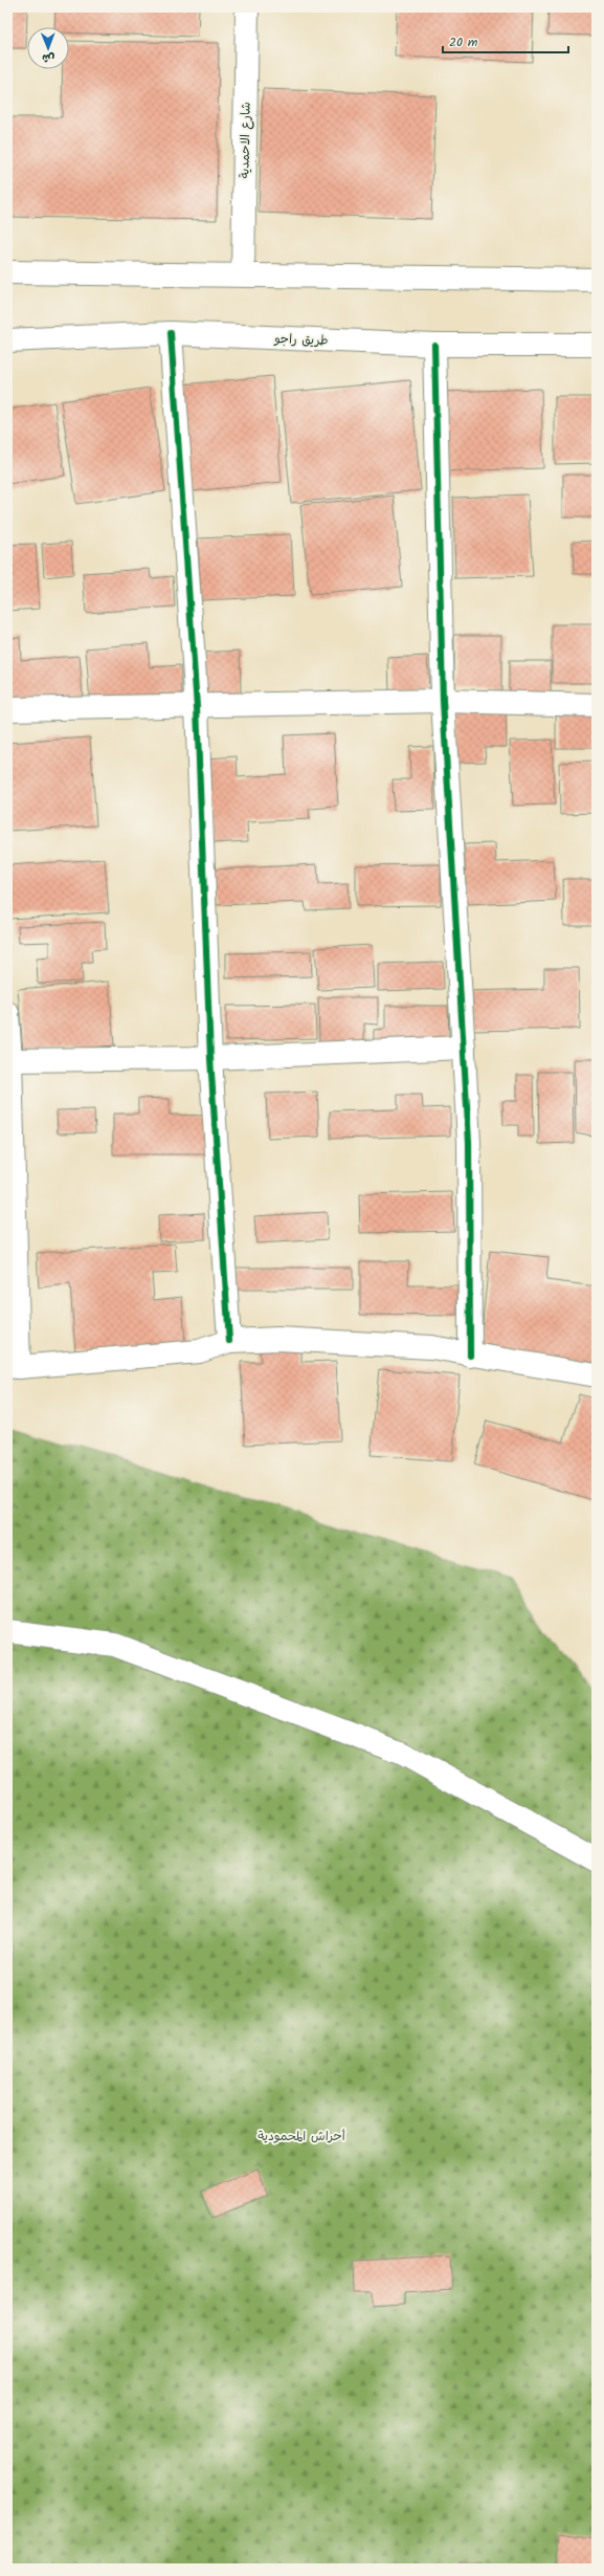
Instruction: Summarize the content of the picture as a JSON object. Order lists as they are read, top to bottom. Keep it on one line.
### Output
{"streets":{"street":["شارع الاحمدية","طريق راجو"]},"parks":["أحراش المحمودية"],"scale_bar":"20 m","north":"bottom"}
